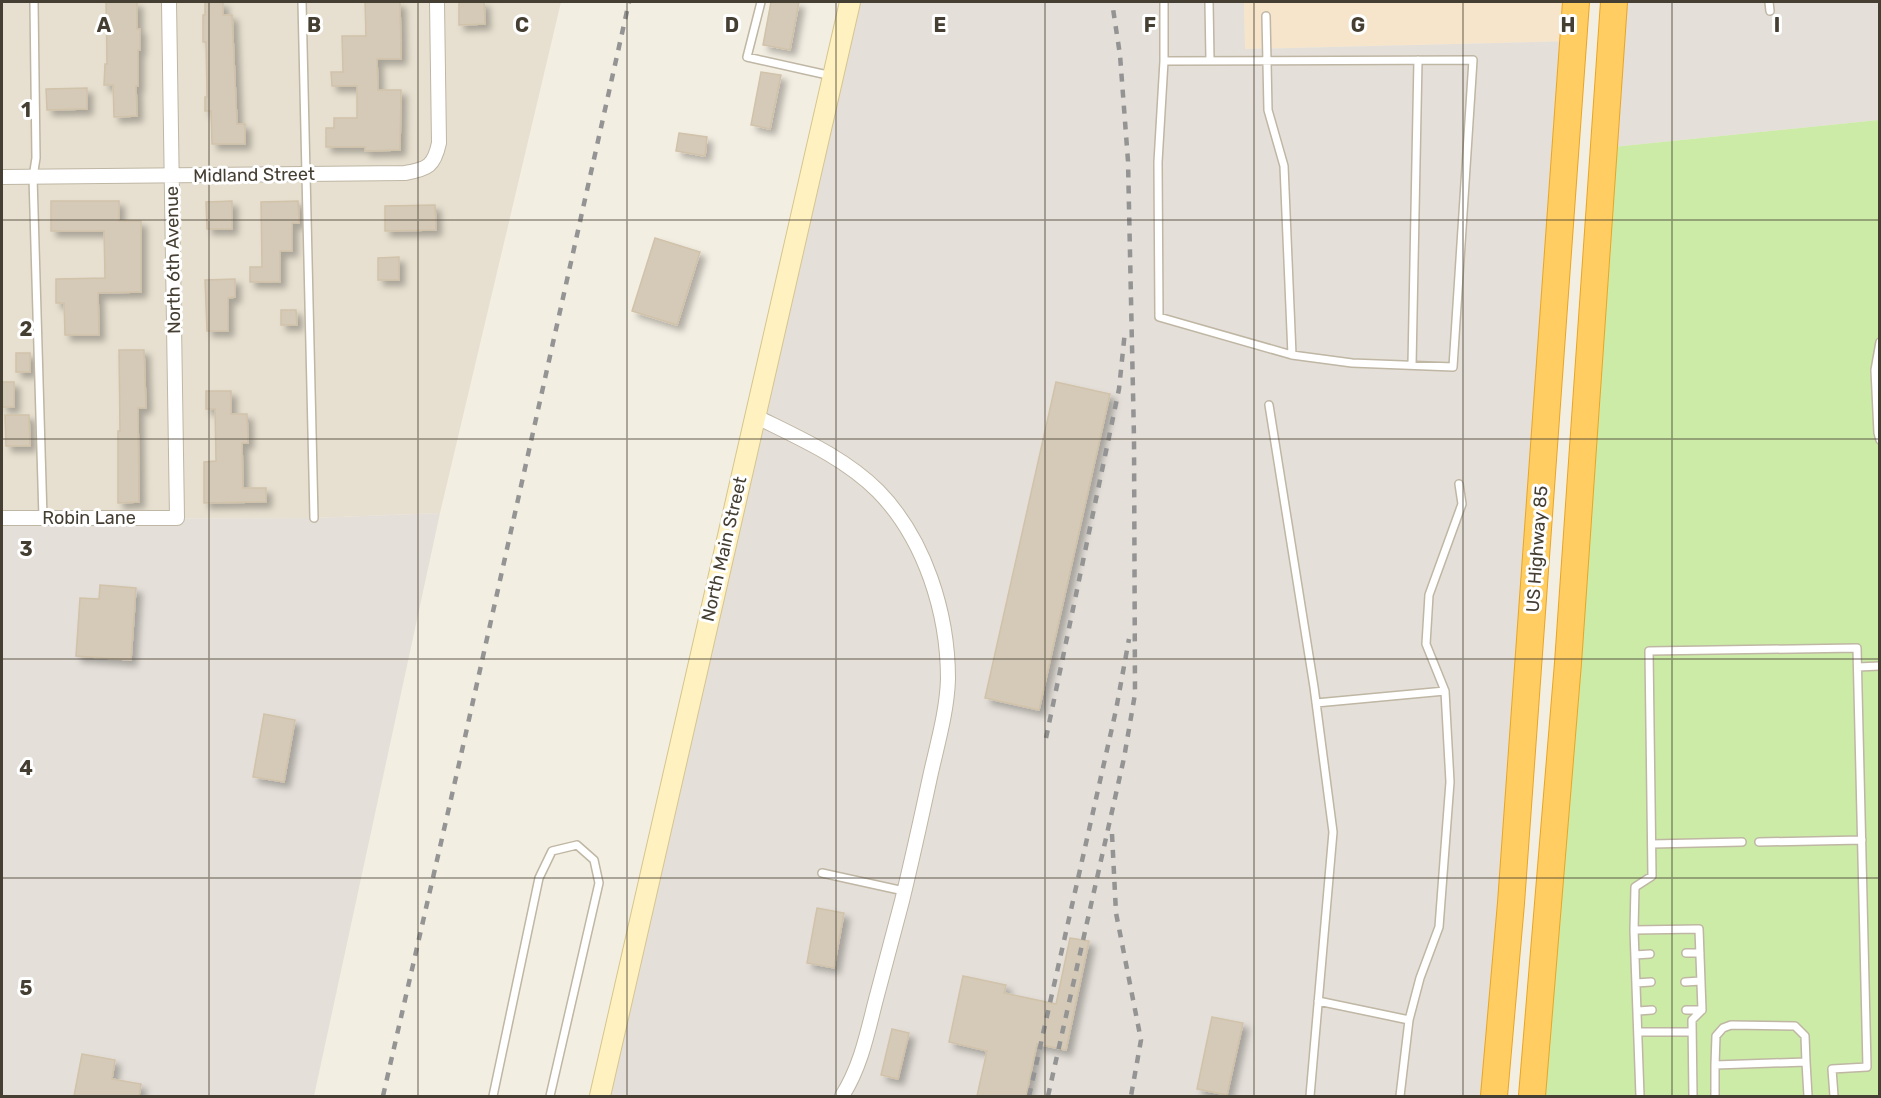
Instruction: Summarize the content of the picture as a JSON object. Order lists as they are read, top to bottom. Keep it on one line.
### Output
{"streets":{"highway":["US Highway 85"],"street":["Midland Street","North 6th Avenue","Robin Lane","North Main Street"]},"crossings":[["Midland Street","North 6th Avenue"],["North 6th Avenue","Robin Lane"]],"grid":{"columns":["A","B","C","D","E","F","G","H","I"],"rows":["1","2","3","4","5"]}}
